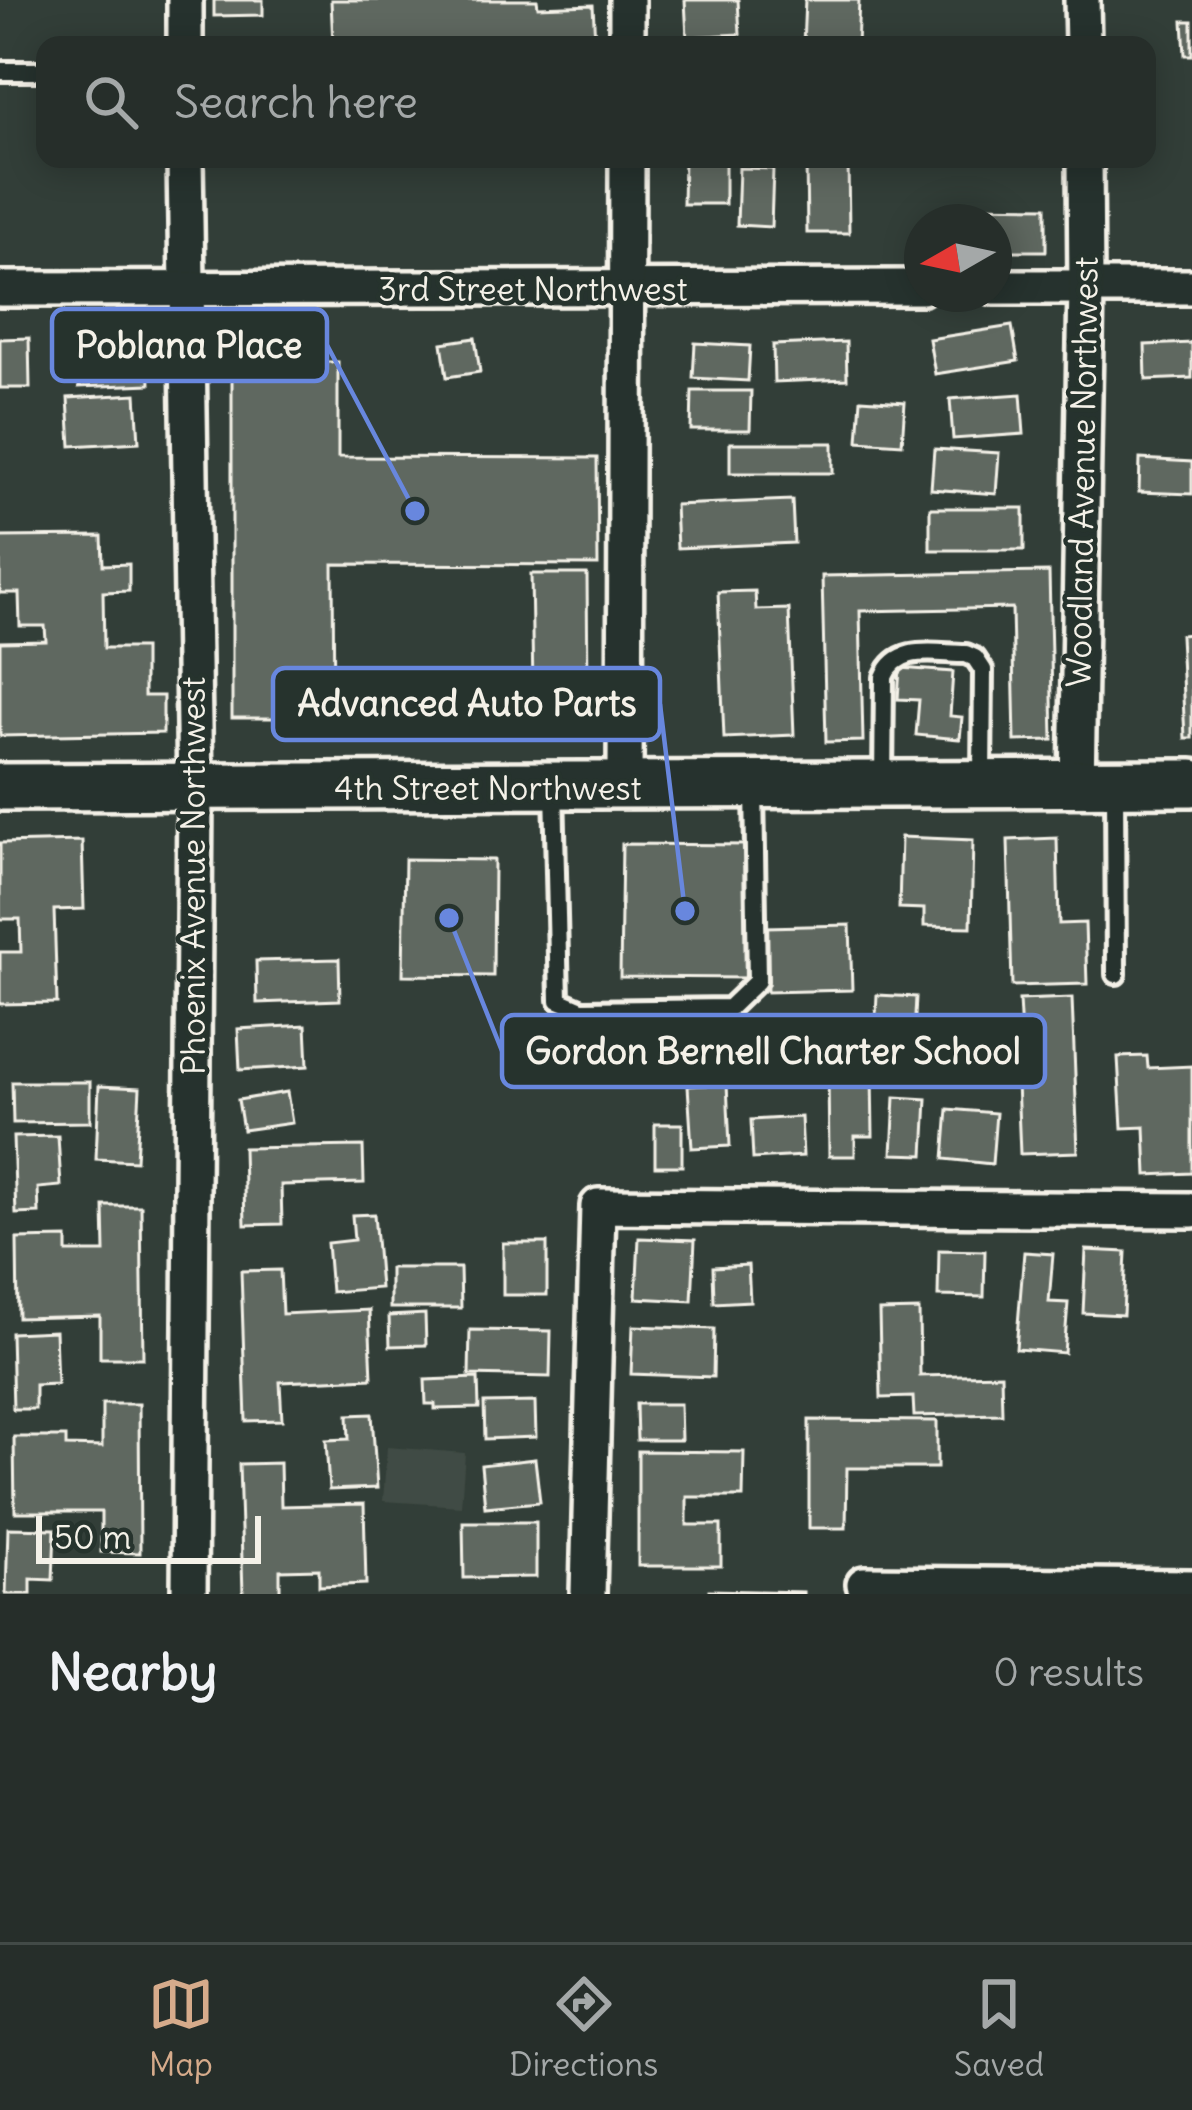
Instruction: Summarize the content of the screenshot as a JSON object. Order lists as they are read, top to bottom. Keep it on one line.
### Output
{"streets":{"main road":["4th Street Northwest"],"street":["3rd Street Northwest","Woodland Avenue Northwest","Phoenix Avenue Northwest"]},"crossings":[["3rd Street Northwest","Phoenix Avenue Northwest"],["Woodland Avenue Northwest","4th Street Northwest"],["4th Street Northwest","Phoenix Avenue Northwest"]],"places":["Poblana Place","Advanced Auto Parts","Gordon Bernell Charter School"],"scale_bar":"50 m","north":"left","page":{"search":"Search here","scale":"50 m","heading":["Nearby","0 results"],"nav":["Map","Directions","Saved"]}}
